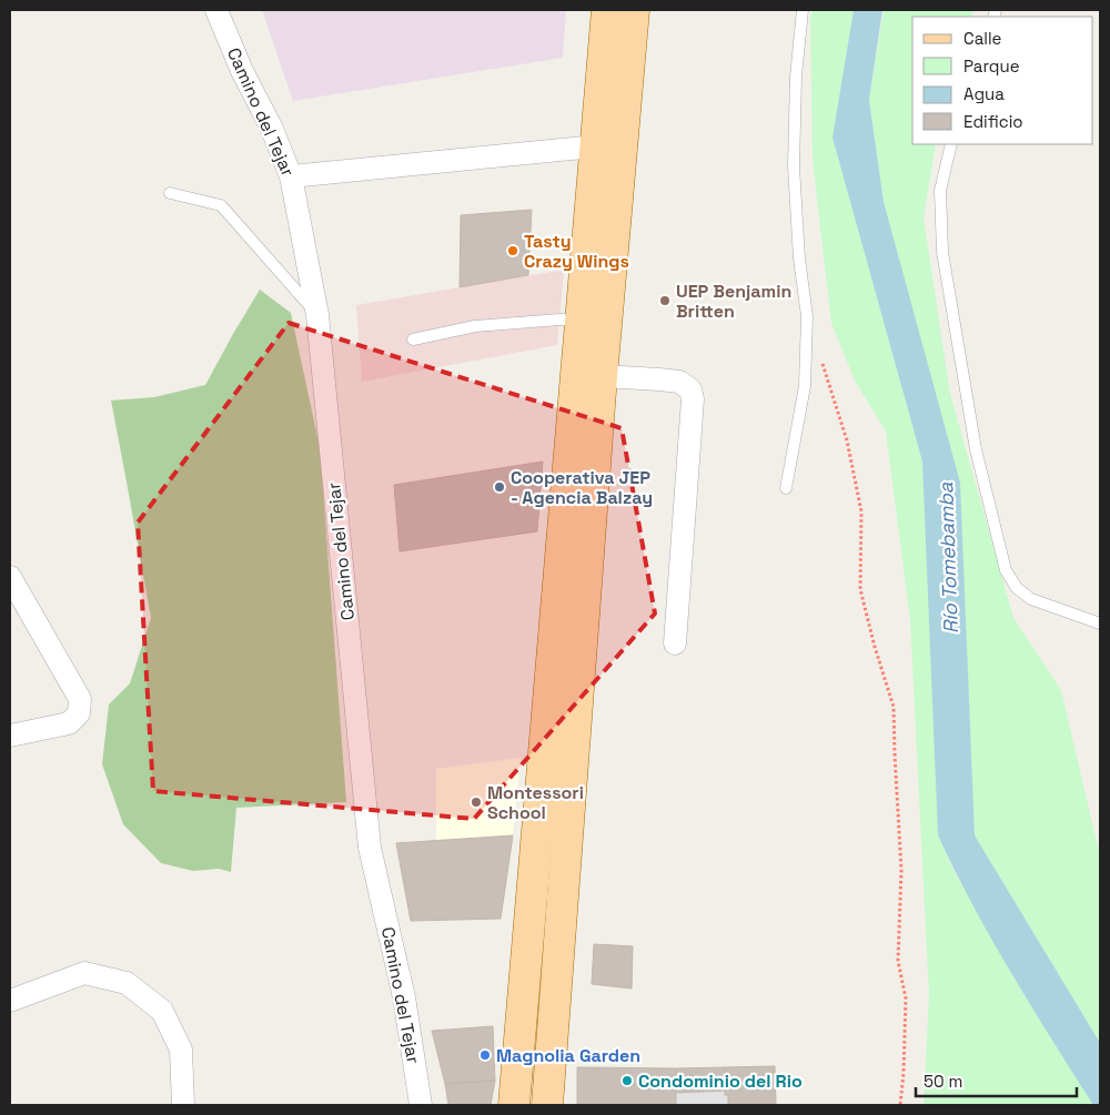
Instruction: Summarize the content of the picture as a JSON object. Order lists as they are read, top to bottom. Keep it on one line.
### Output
{"streets":{"street":["Camino del Tejar"]},"water":["Río Tomebamba"],"places":["Tasty Crazy Wings","UEP Benjamin Britten","Cooperativa JEP - Agencia Balzay","Montessori School","Magnolia Garden","Condominio del Rio"],"legend":["Calle","Parque","Agua","Edificio"],"scale_bar":"50 m"}
